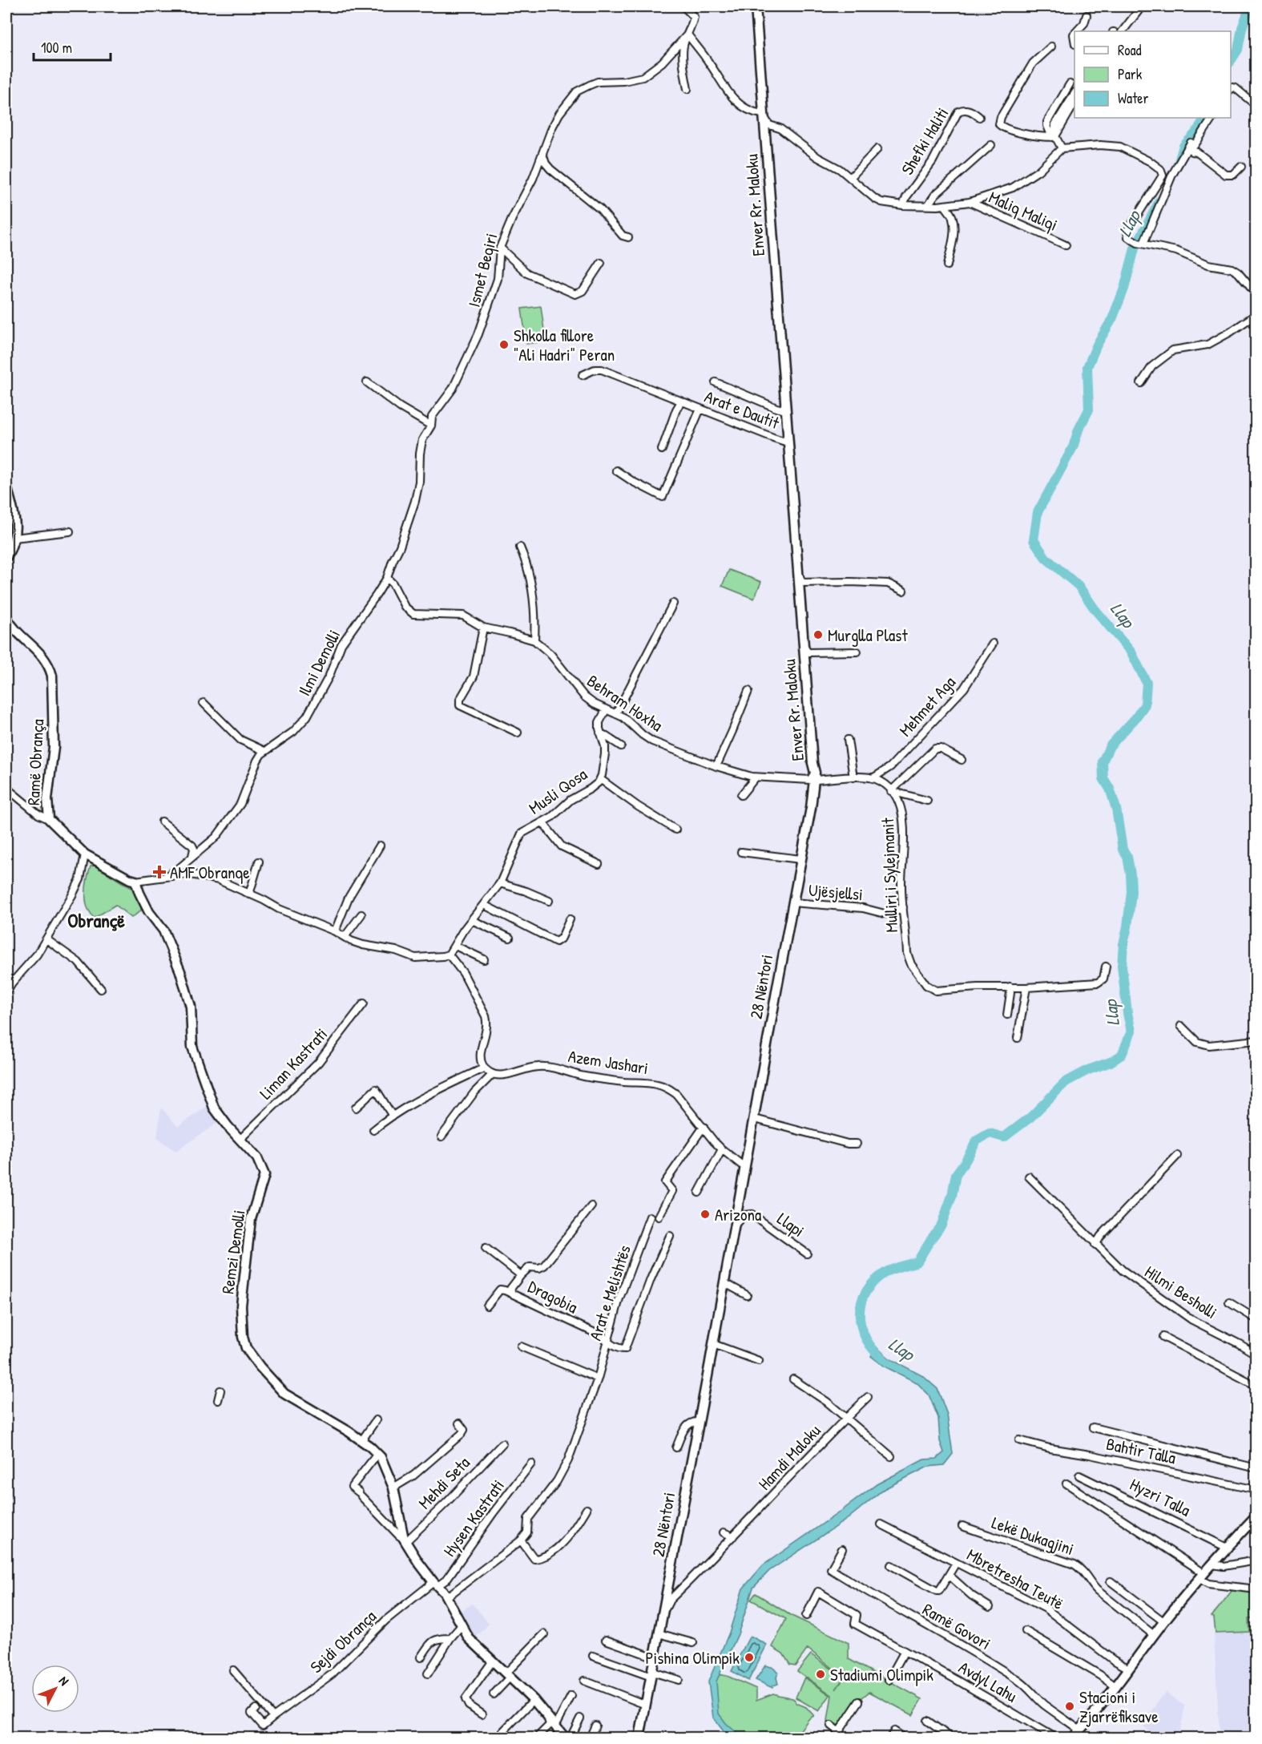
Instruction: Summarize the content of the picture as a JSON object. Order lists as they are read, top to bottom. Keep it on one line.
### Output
{"streets":{"main road":["Enver Rr. Maloku","Ramë Obrança","28 Nëntori","Remzi Demolli"],"street":["Shefki Haliti","Maliq Maliqi","Ismet Beqiri","Arat e Dautit","Ilmi Demolli","Behram Hoxha","Mehmet Aga","Musli Qosa","Mulliri i Sylejmanit","Ujësjellsi","Azem Jashari","Liman Kastrati","Llapi","Hilmi Besholli","Arat e Melishtës","Dragobia","Bahtir Talla","Hamdi Maloku","Mehdi Seta","Hyzri Talla","Hysen Kastrati","Lekë Dukagjini","Mbretresha Teutë","Ramë Govori","Sejdi Obrança","Avdyl Lahu"]},"crossings":[["Enver Rr. Maloku","Arat e Dautit"],["Enver Rr. Maloku","Behram Hoxha"],["Enver Rr. Maloku","28 Nëntori"],["Ismet Beqiri","Ilmi Demolli"],["Ilmi Demolli","Behram Hoxha"],["Behram Hoxha","Musli Qosa"],["Behram Hoxha","28 Nëntori"],["Mehmet Aga","Mulliri i Sylejmanit"],["Ramë Obrança","Remzi Demolli"],["Mulliri i Sylejmanit","Ujësjellsi"],["Ujësjellsi","28 Nëntori"],["28 Nëntori","Azem Jashari"],["28 Nëntori","Llapi"],["28 Nëntori","Hamdi Maloku"],["Liman Kastrati","Remzi Demolli"],["Remzi Demolli","Mehdi Seta"],["Remzi Demolli","Hysen Kastrati"],["Remzi Demolli","Sejdi Obrança"],["Arat e Melishtës","Dragobia"],["Hysen Kastrati","Sejdi Obrança"]],"districts":["Obrançë"],"water":["Llap"],"places":{"other":["Shkolla fillore \"Ali Hadri\" Peran","Murglla Plast","Arizona","Pishina Olimpik","Stadiumi Olimpik","Stacioni i Zjarrëfiksave"],"health":["AMF Obranqe"]},"legend":["Road","Park","Water"],"scale_bar":"100 m","north":"top right"}
